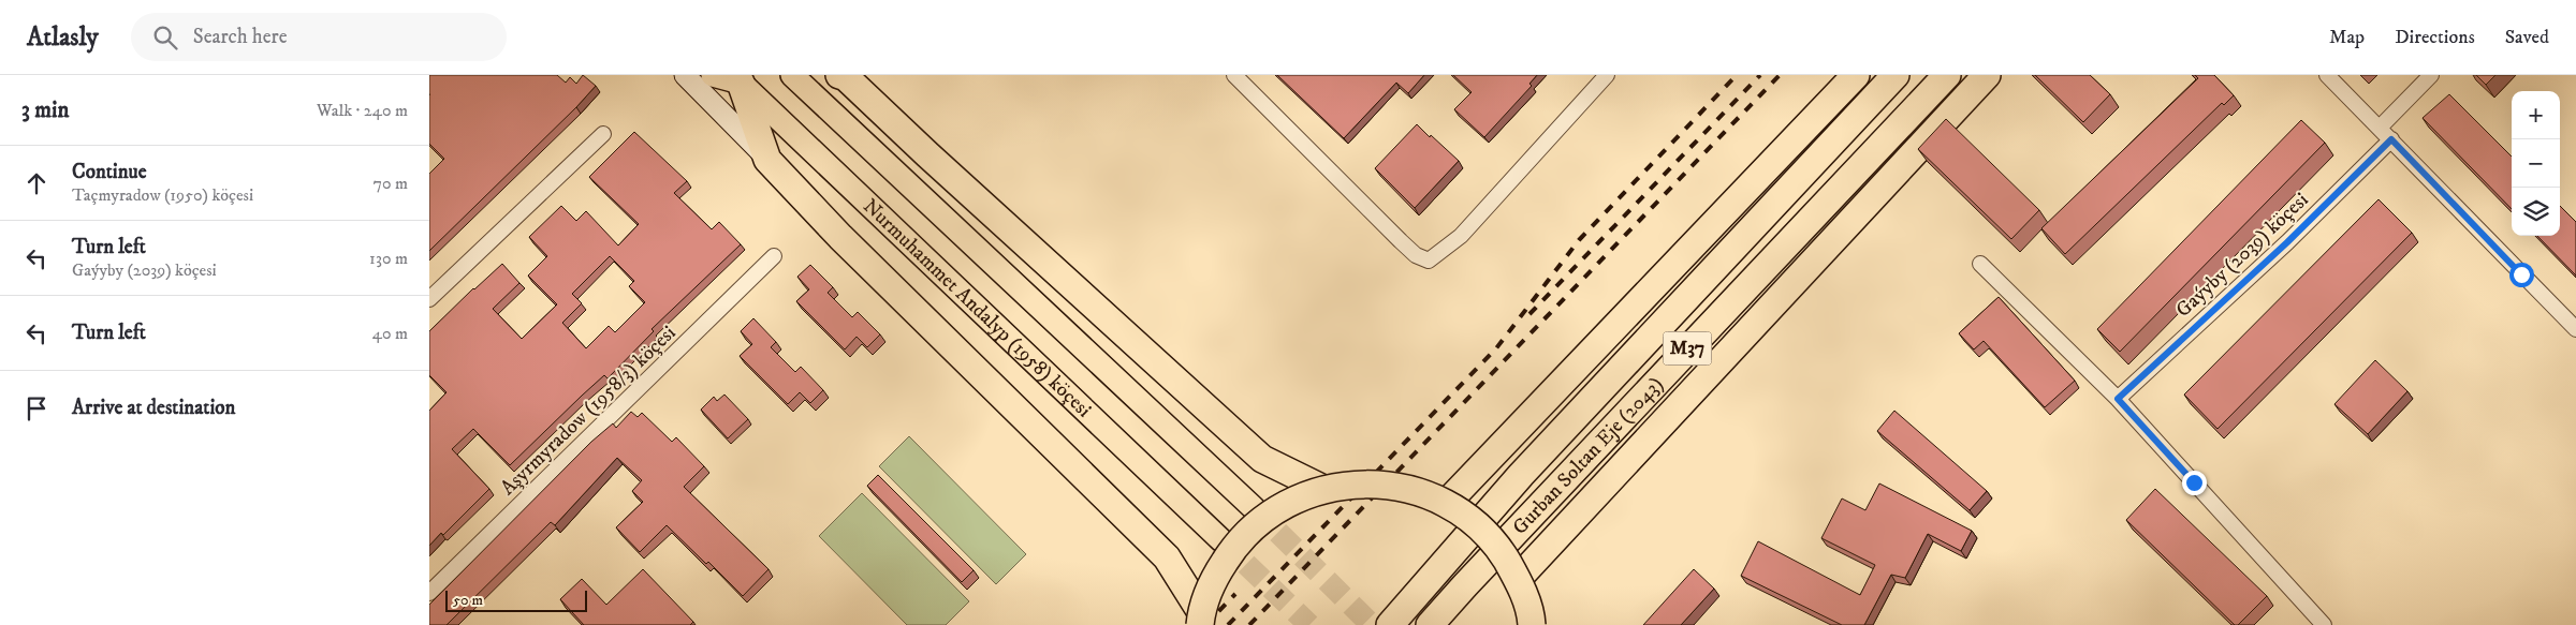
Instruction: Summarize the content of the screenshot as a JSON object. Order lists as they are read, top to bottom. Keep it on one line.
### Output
{"streets":{"highway":["M37","Gurban Soltan Eje (2043)"],"main road":["Nurmuhammet Andalyp (1958) köçesi"],"street":["Gaýyby (2039) köçesi","Aşyrmyradow (1958/3) köçesi"]},"scale_bar":"50 m","page":{"header":"Atlasly","search":"Search here","nav":["Map","Directions","Saved"],"heading":["3 min","Walk · 240 m"],"map_buttons":["+","−"],"list":[["Continue","Taçmyradow (1950) köçesi","70 m"],["Turn left","Gaýyby (2039) köçesi","130 m"],["Turn left","40 m"],"Arrive at destination"],"scale":"50 m"}}
